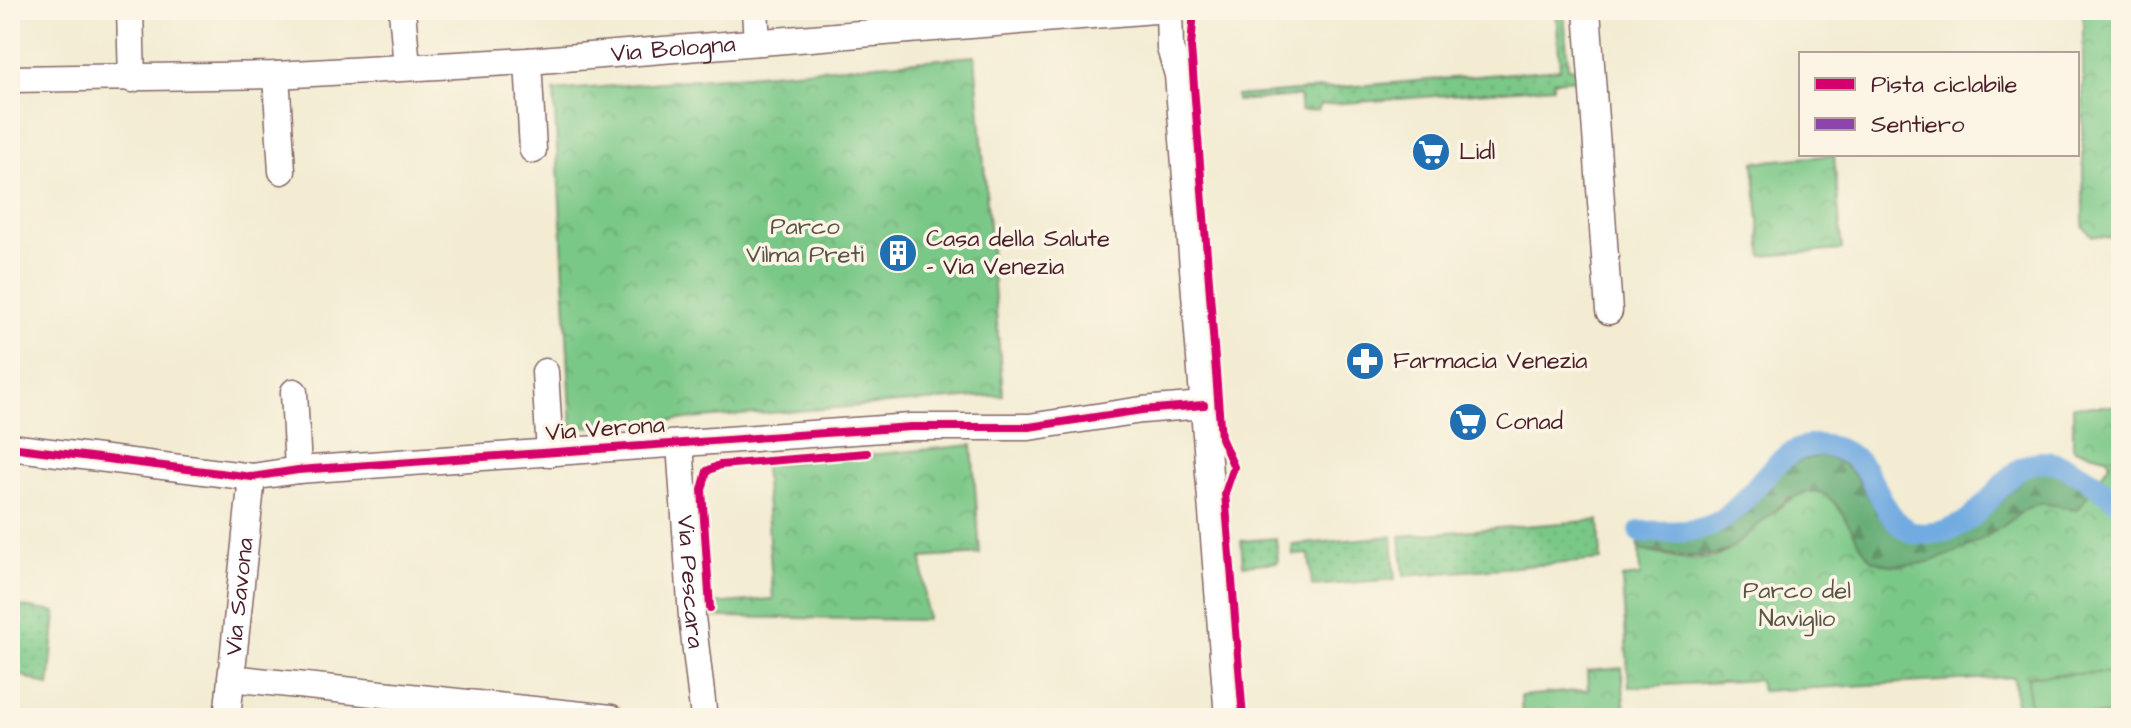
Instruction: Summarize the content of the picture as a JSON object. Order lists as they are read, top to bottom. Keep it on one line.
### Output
{"streets":{"street":["Via Bologna","Via Verona","Via Pescara","Via Savona"]},"crossings":[["Via Verona","Via Pescara"],["Via Verona","Via Savona"]],"parks":["Parco Vilma Preti","Parco del Naviglio"],"places":{"supermarket":["Lidl","Conad"],"building":["Casa della Salute - Via Venezia"],"pharmacy":["Farmacia Venezia"]},"legend":["Pista ciclabile","Sentiero"]}
